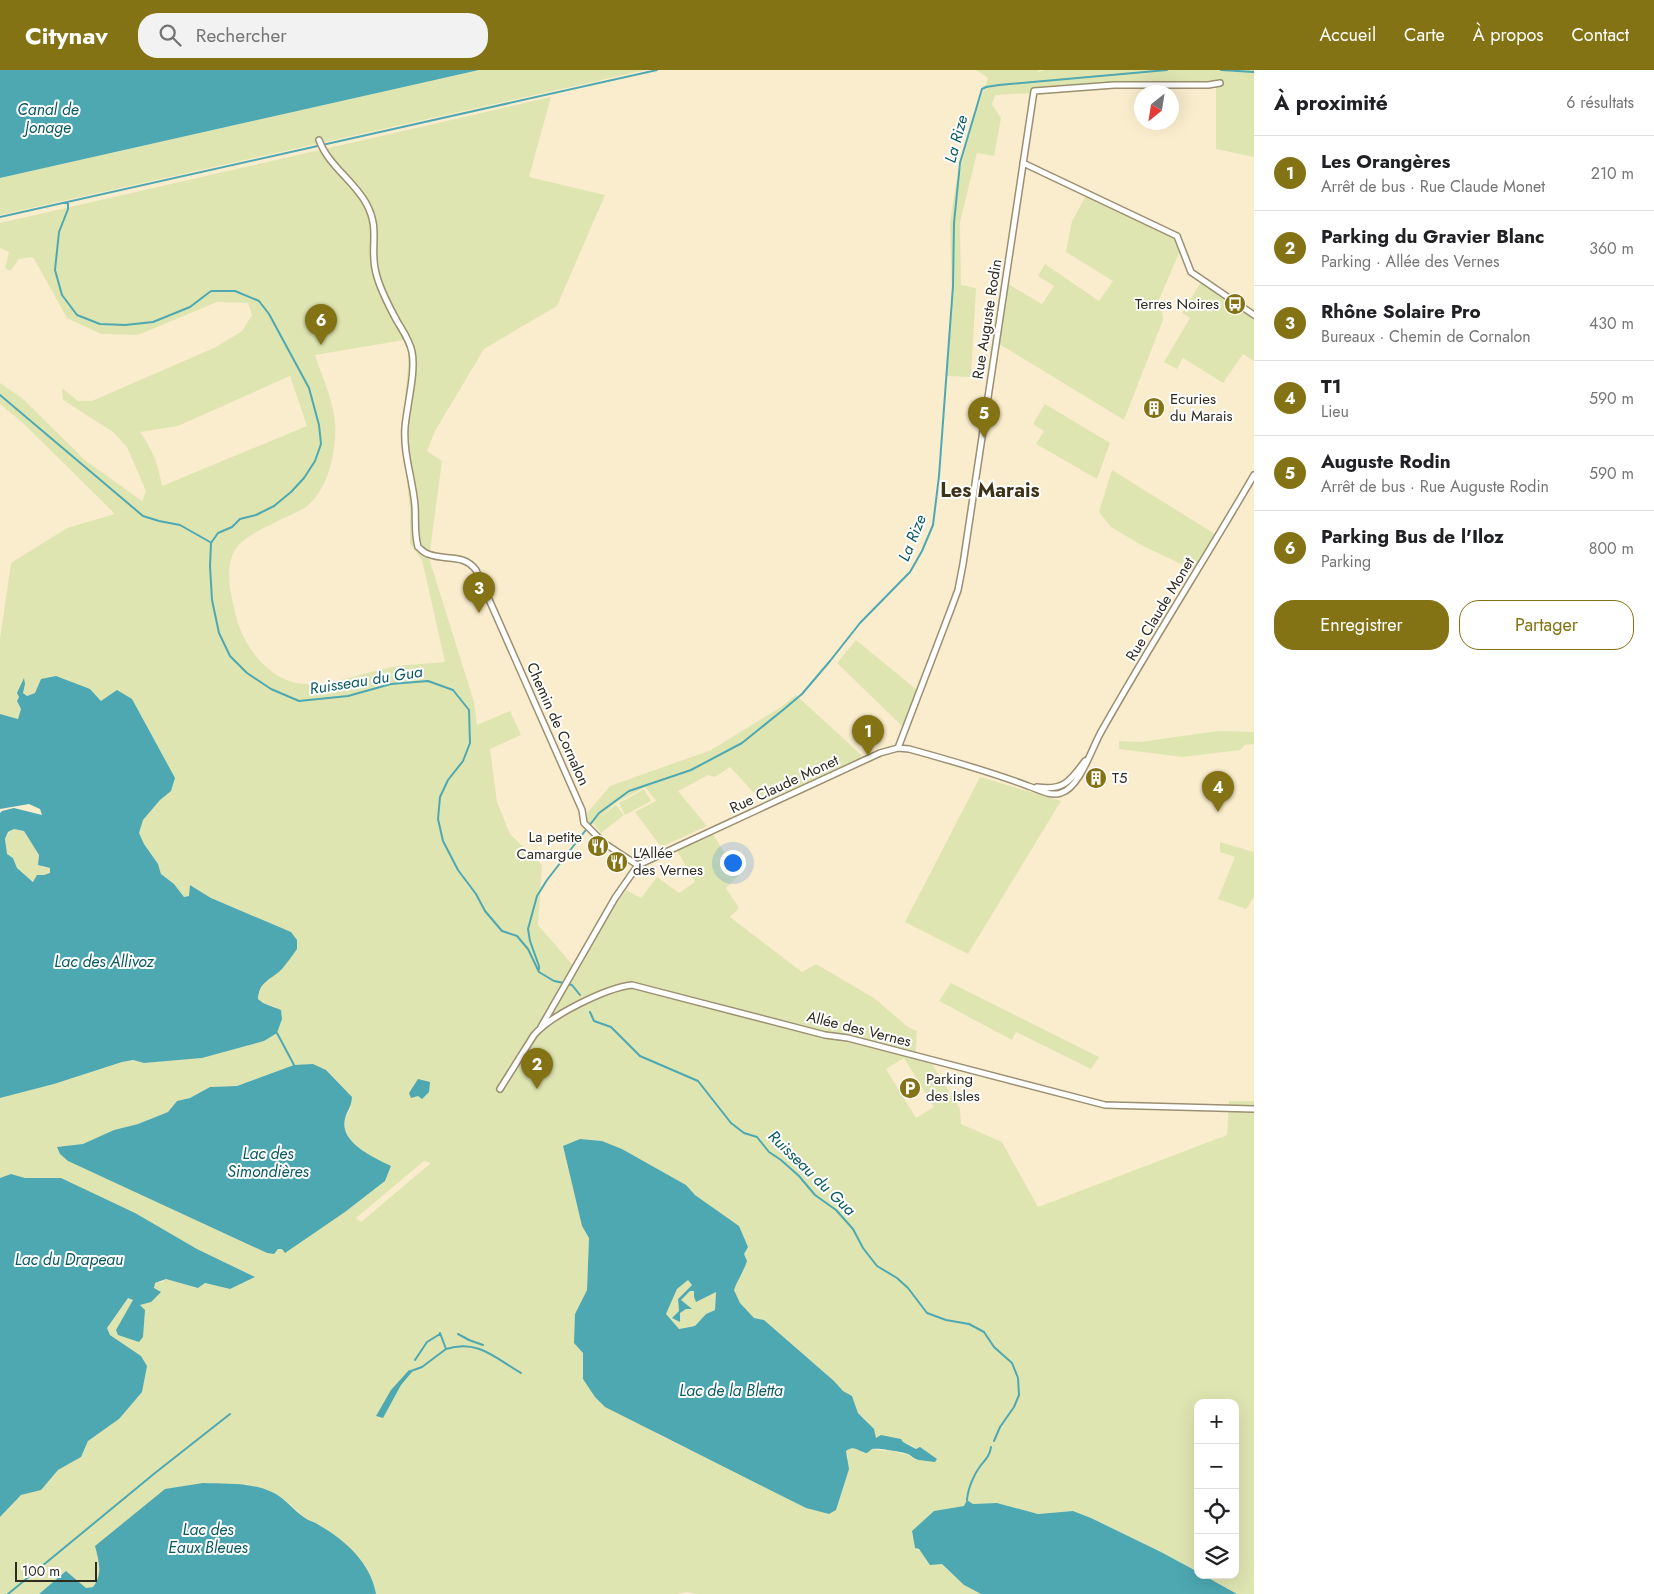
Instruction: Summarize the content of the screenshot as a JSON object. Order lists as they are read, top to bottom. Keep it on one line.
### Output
{"streets":{"street":["Rue Auguste Rodin","Rue Claude Monet","Chemin de Cornalon","Allée des Vernes"]},"crossings":[["Rue Auguste Rodin","Rue Claude Monet"],["Rue Claude Monet","Chemin de Cornalon"]],"districts":["Les Marais"],"water":["Canal de Jonage","La Rize","Ruisseau du Gua","Lac des Allivoz","Lac des Simondières","Lac du Drapeau","Lac de la Bletta","Lac des Eaux Bleues"],"places":{"bus stop":["Terres Noires"],"building":["Ecuries du Marais","T5"],"restaurant":["La petite Camargue","L'Allée des Vernes"],"parking":["Parking des Isles"]},"scale_bar":"100 m","north":"bottom left","page":{"header":"Citynav","search":"Rechercher","nav":["Accueil","Carte","À propos","Contact"],"heading":["À proximité","6 résultats"],"list":[{"mark":"1","name":"Les Orangères","note":"Arrêt de bus · Rue Claude Monet","value":"210 m"},{"mark":"2","name":"Parking du Gravier Blanc","note":"Parking · Allée des Vernes","value":"360 m"},{"mark":"3","name":"Rhône Solaire Pro","note":"Bureaux · Chemin de Cornalon","value":"430 m"},{"mark":"4","name":"T1","note":"Lieu","value":"590 m"},{"mark":"5","name":"Auguste Rodin","note":"Arrêt de bus · Rue Auguste Rodin","value":"590 m"},{"mark":"6","name":"Parking Bus de l'Iloz","note":"Parking","value":"800 m"}],"pins":["6","5","3","1","4","2"],"buttons":["Enregistrer","Partager"],"map_buttons":["+","−"],"scale":"100 m"}}
